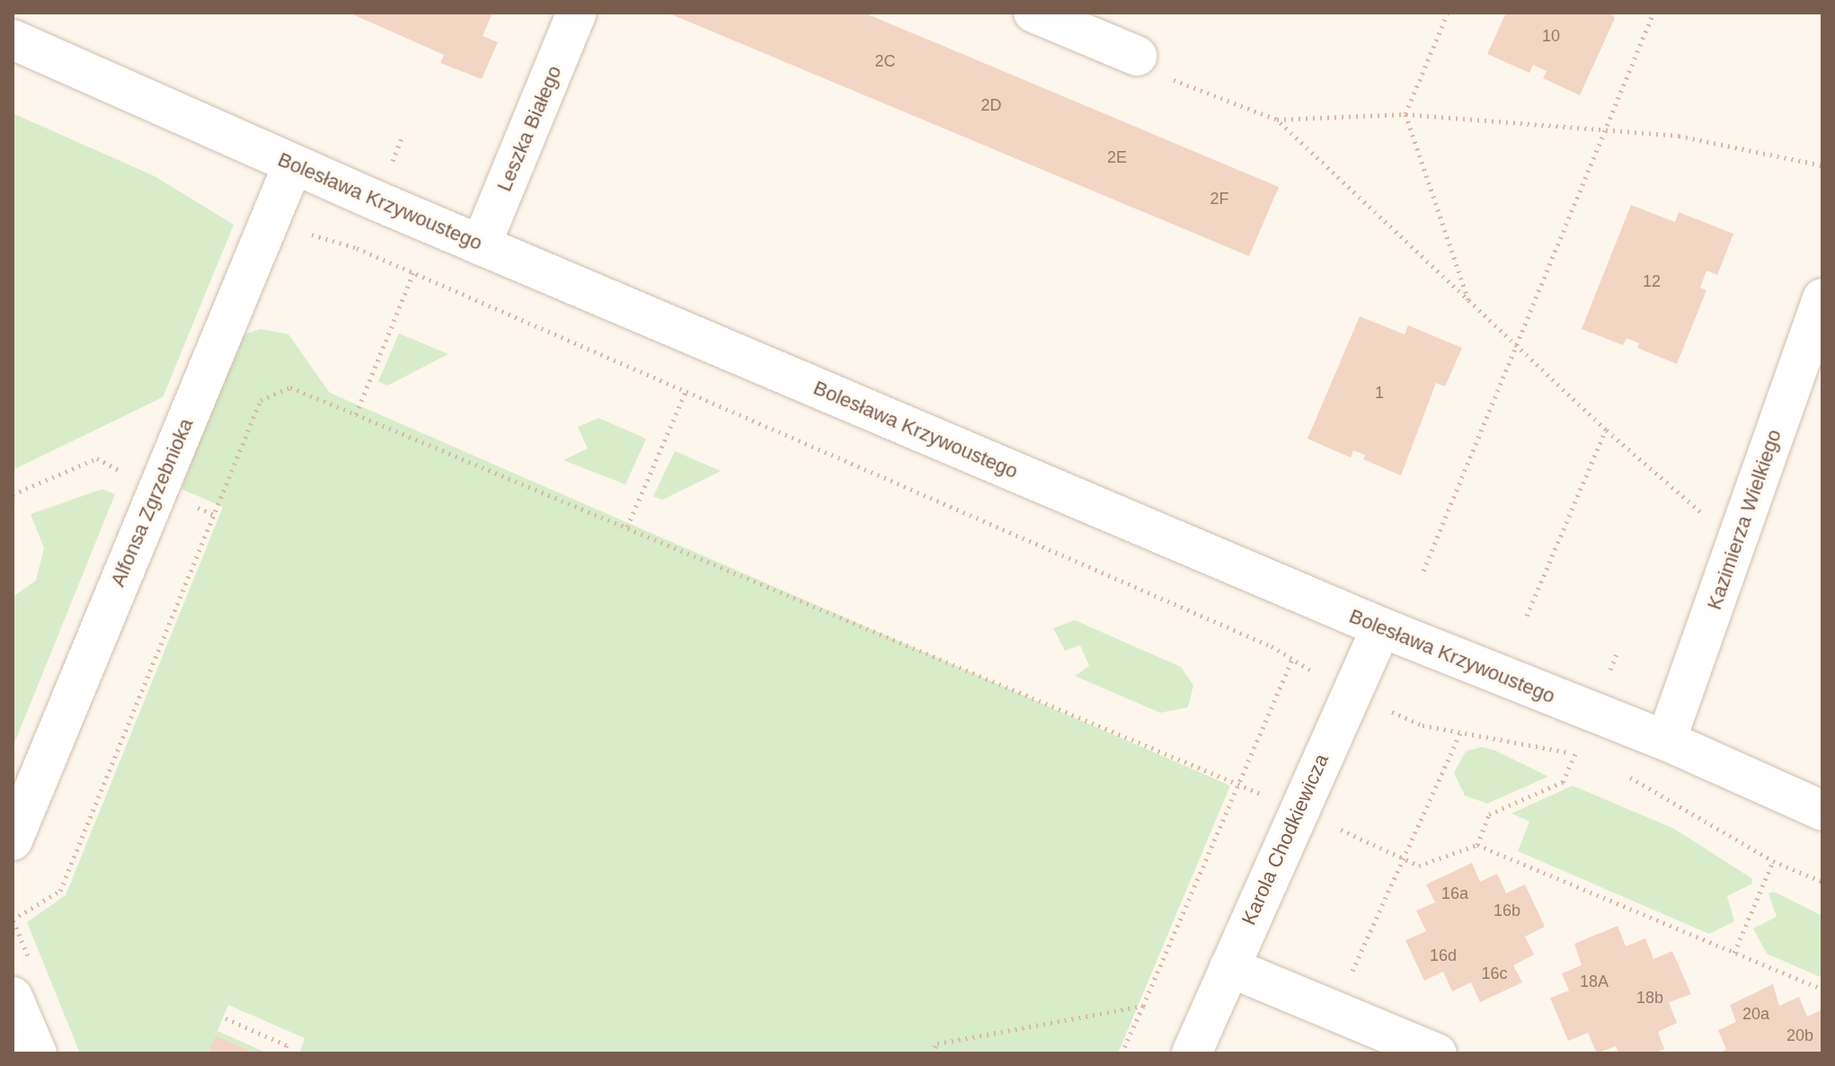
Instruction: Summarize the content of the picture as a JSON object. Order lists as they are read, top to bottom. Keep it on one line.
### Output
{"streets":{"street":["Leszka Białego","Bolesława Krzywoustego","Alfonsa Zgrzebnioka","Kazimierza Wielkiego","Karola Chodkiewicza"]},"crossings":[["Leszka Białego","Bolesława Krzywoustego"],["Bolesława Krzywoustego","Alfonsa Zgrzebnioka"],["Bolesława Krzywoustego","Kazimierza Wielkiego"],["Bolesława Krzywoustego","Karola Chodkiewicza"]],"house_numbers":["10","2C","2D","2E","2F","12","1","16a","16b","16d","16c","18A","18b","20a","20b"]}
